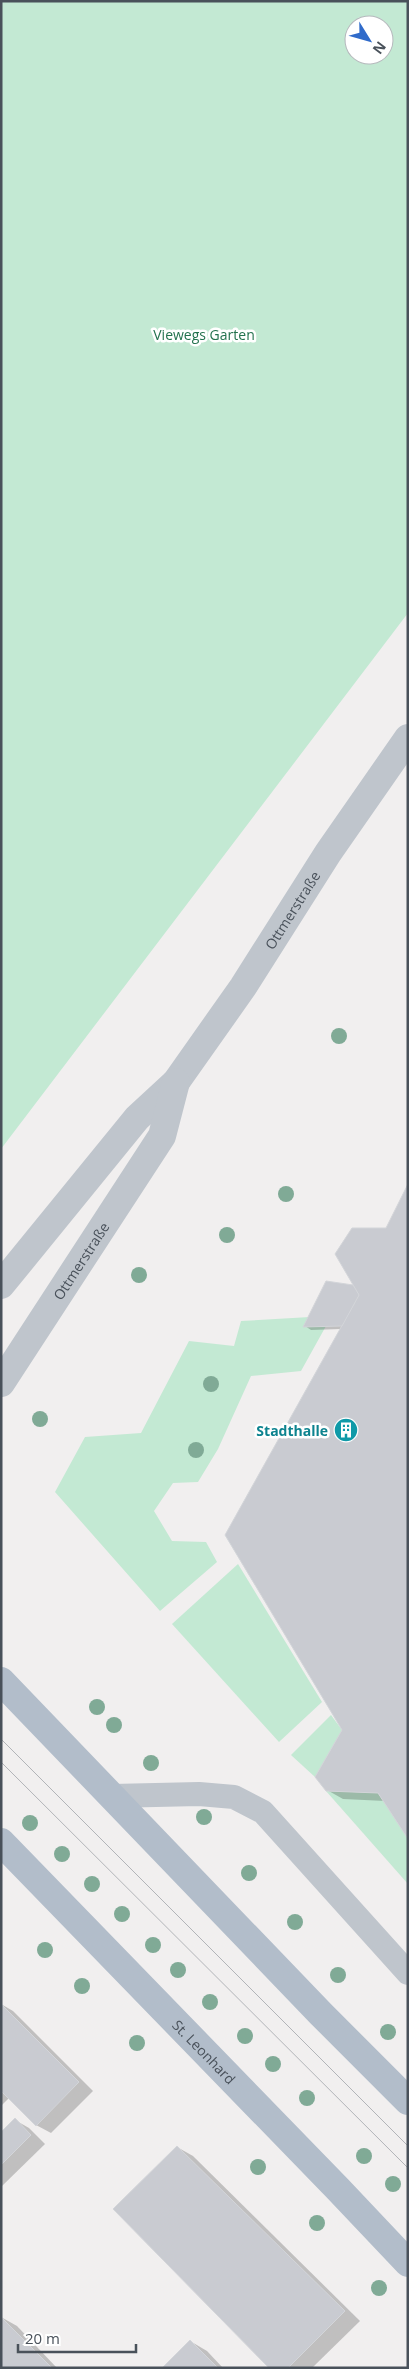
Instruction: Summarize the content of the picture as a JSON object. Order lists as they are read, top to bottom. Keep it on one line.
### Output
{"streets":{"main road":["St. Leonhard"],"street":["Ottmerstraße"]},"parks":["Viewegs Garten"],"places":{"building":["Stadthalle"]},"scale_bar":"20 m","north":"bottom right"}
